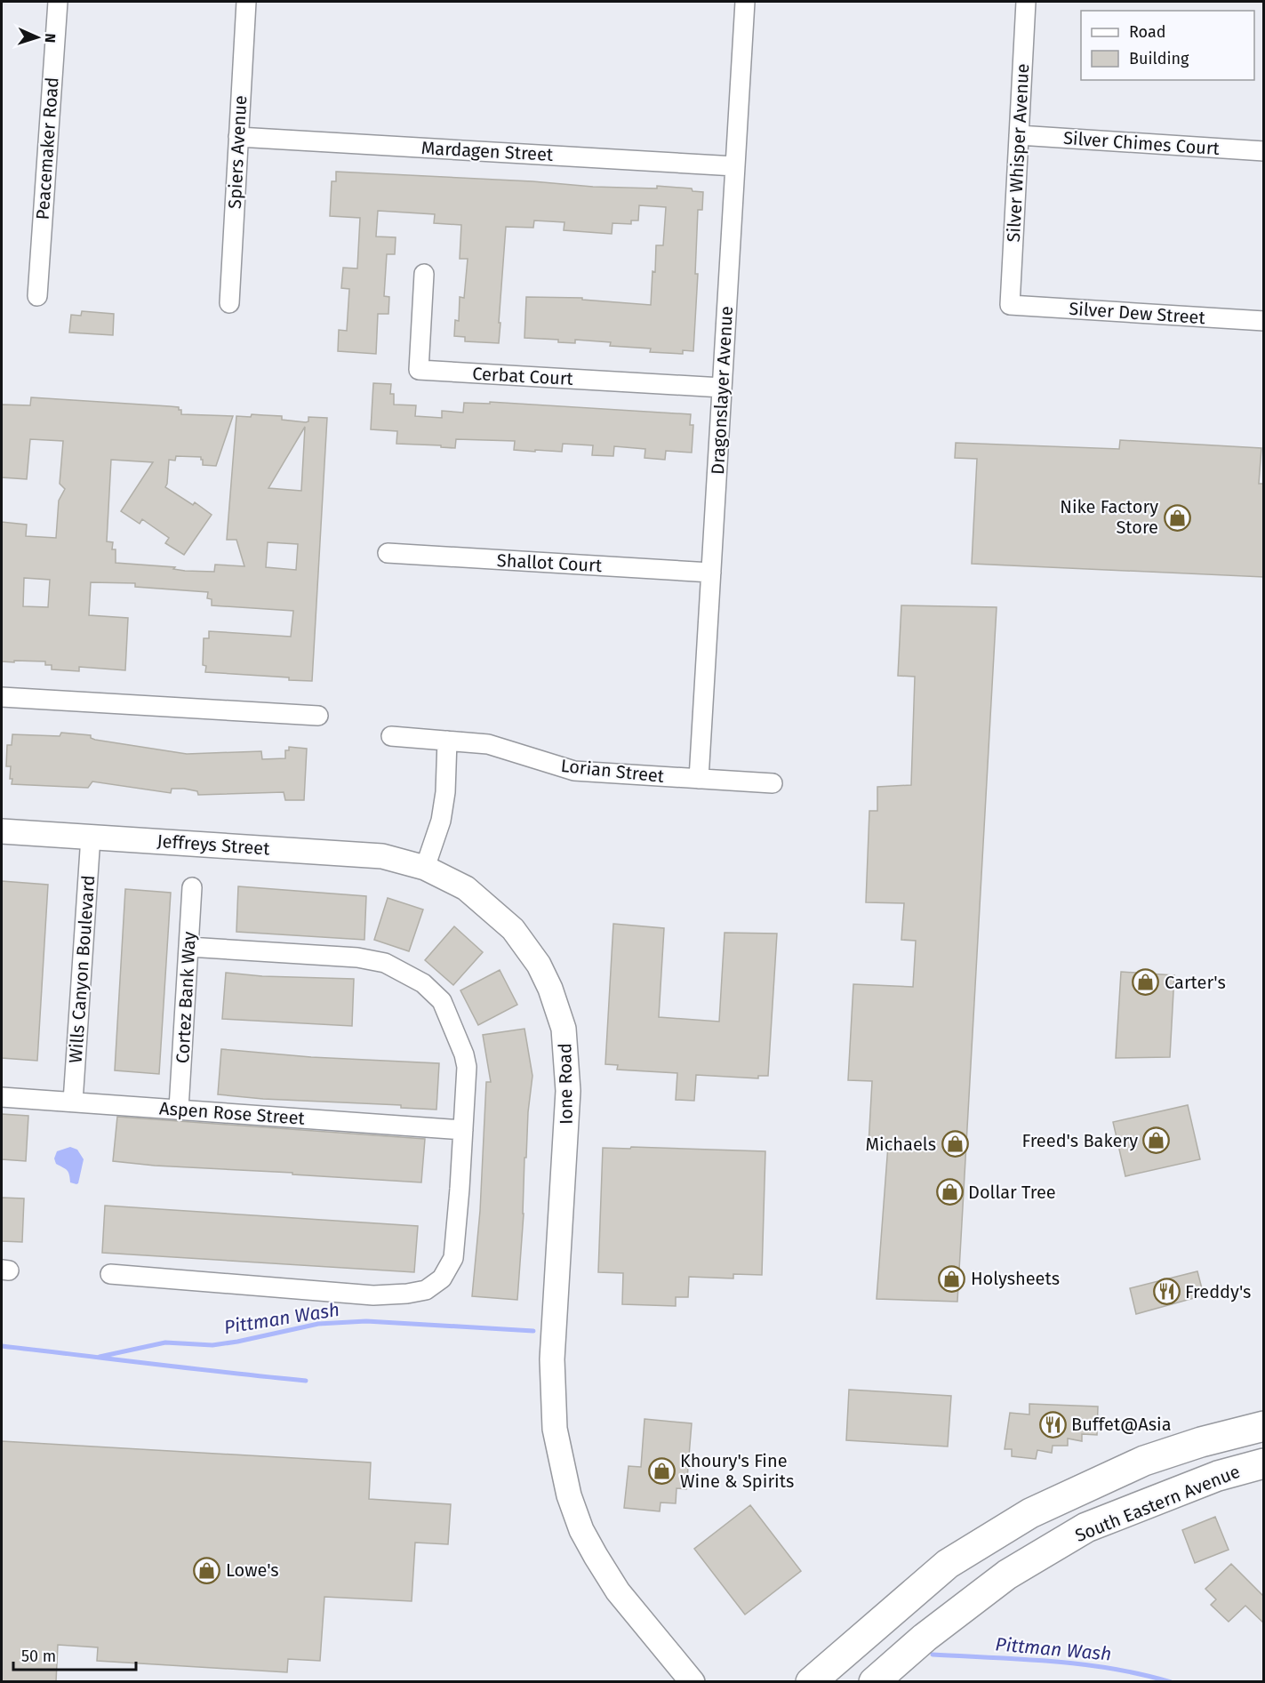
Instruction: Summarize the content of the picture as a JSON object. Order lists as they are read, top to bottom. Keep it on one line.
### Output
{"streets":{"main road":["South Eastern Avenue"],"street":["Silver Chimes Court","Peacemaker Road","Mardagen Street","Spiers Avenue","Silver Whisper Avenue","Silver Dew Street","Cerbat Court","Dragonslayer Avenue","Shallot Court","Lorian Street","Jeffreys Street","Wills Canyon Boulevard","Cortez Bank Way","Ione Road","Aspen Rose Street"]},"crossings":[["Silver Chimes Court","Silver Whisper Avenue"],["Mardagen Street","Spiers Avenue"],["Mardagen Street","Dragonslayer Avenue"],["Silver Whisper Avenue","Silver Dew Street"],["Cerbat Court","Dragonslayer Avenue"],["Dragonslayer Avenue","Shallot Court"],["Dragonslayer Avenue","Lorian Street"],["Jeffreys Street","Wills Canyon Boulevard"],["Jeffreys Street","Ione Road"],["Wills Canyon Boulevard","Aspen Rose Street"],["Cortez Bank Way","Aspen Rose Street"]],"water":["Pittman Wash"],"places":{"shop":["Nike Factory Store","Carter's","Freed's Bakery","Michaels","Dollar Tree","Holysheets","Khoury's Fine Wine & Spirits","Lowe's"],"restaurant":["Freddy's","Buffet@Asia"]},"legend":["Road","Building"],"scale_bar":"50 m","north":"right"}
